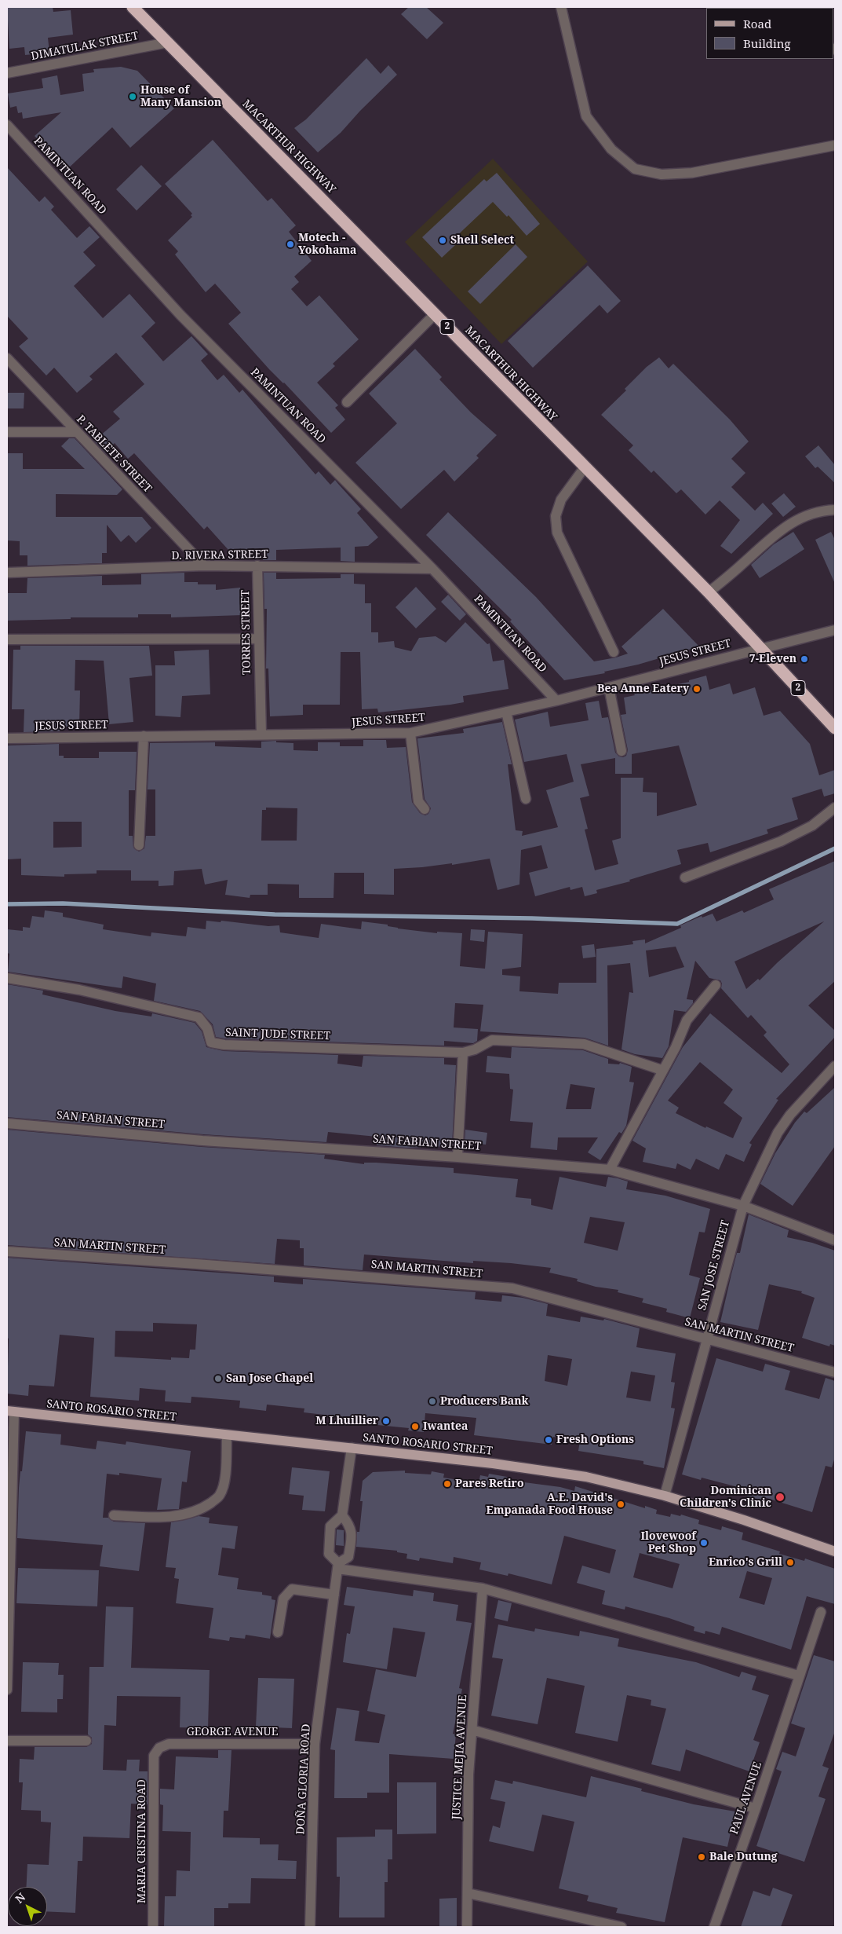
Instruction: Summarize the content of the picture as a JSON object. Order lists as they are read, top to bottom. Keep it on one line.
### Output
{"streets":{"highway":["MACARTHUR HIGHWAY","2"],"main road":["SANTO ROSARIO STREET"],"street":["DIMATULAK STREET","PAMINTUAN ROAD","P. TABLETE STREET","D. RIVERA STREET","TORRES STREET","JESUS STREET","SAINT JUDE STREET","SAN FABIAN STREET","SAN MARTIN STREET","SAN JOSE STREET","GEORGE AVENUE","JUSTICE MEJIA AVENUE","DOÑA GLORIA ROAD","PAUL AVENUE","MARIA CRISTINA ROAD"]},"crossings":[["DIMATULAK STREET","MACARTHUR HIGHWAY"],["MACARTHUR HIGHWAY","JESUS STREET"],["PAMINTUAN ROAD","D. RIVERA STREET"],["PAMINTUAN ROAD","JESUS STREET"],["P. TABLETE STREET","D. RIVERA STREET"],["D. RIVERA STREET","TORRES STREET"],["TORRES STREET","JESUS STREET"],["SAN FABIAN STREET","SAN JOSE STREET"],["SAN MARTIN STREET","SAN JOSE STREET"],["SAN JOSE STREET","SANTO ROSARIO STREET"],["GEORGE AVENUE","DOÑA GLORIA ROAD"],["GEORGE AVENUE","MARIA CRISTINA ROAD"]],"places":["House of Many Mansion","Shell Select","Motech - Yokohama","7-Eleven","Bea Anne Eatery","San Jose Chapel","Producers Bank","M Lhuillier","Iwantea","Fresh Options","Pares Retiro","Dominican Children's Clinic","A.E. David's Empanada Food House","Ilovewoof Pet Shop","Enrico's Grill","Bale Dutung"],"legend":["Road","Building"],"north":"top left"}
